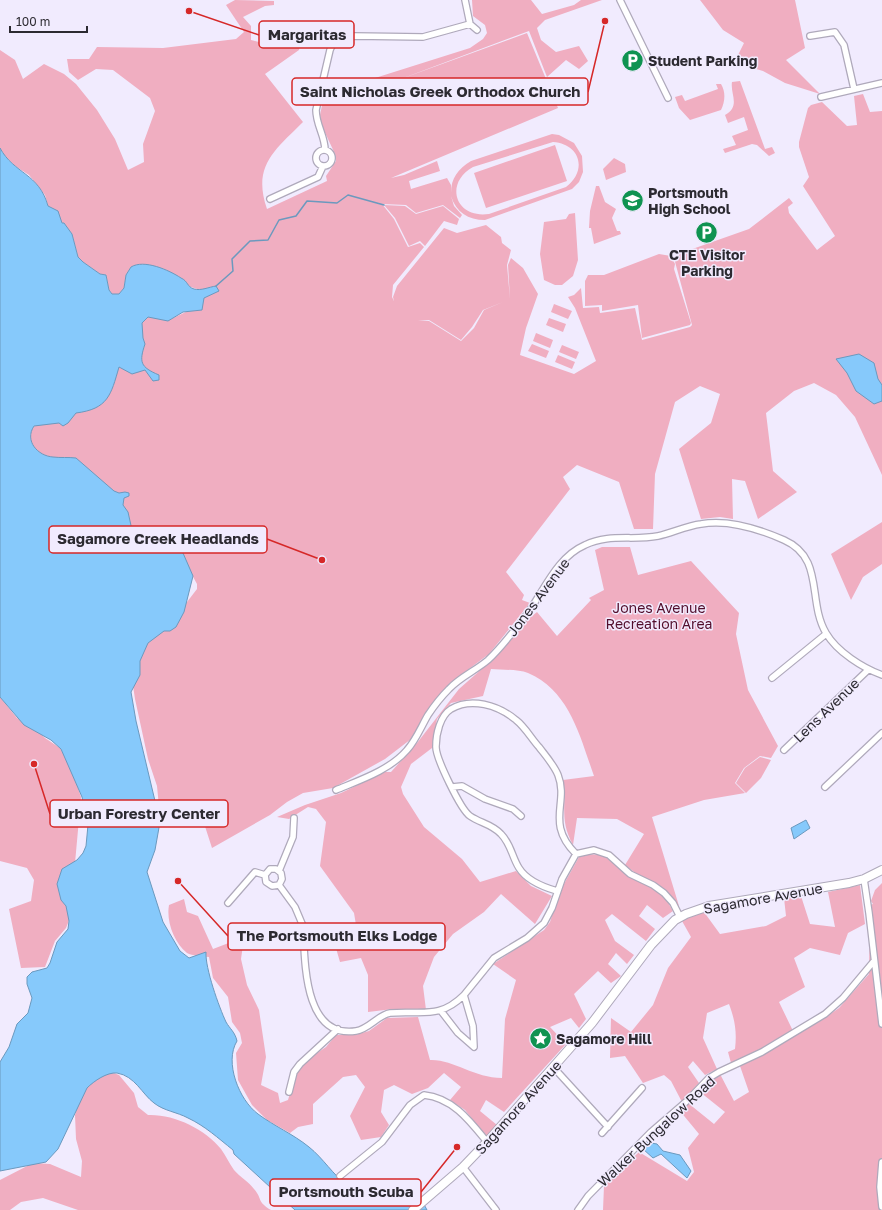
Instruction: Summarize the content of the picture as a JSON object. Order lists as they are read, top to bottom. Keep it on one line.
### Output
{"streets":{"main road":["Sagamore Avenue"],"street":["Jones Avenue","Lens Avenue","Walker Bungalow Road"]},"crossings":[["Jones Avenue","Lens Avenue"]],"parks":["Jones Avenue Recreation Area"],"places":{"other":["Margaritas","Saint Nicholas Greek Orthodox Church","Sagamore Creek Headlands","Urban Forestry Center","The Portsmouth Elks Lodge","Portsmouth Scuba"],"parking":["Student Parking","CTE Visitor Parking"],"school or university":["Portsmouth High School"],"place":["Sagamore Hill"]},"scale_bar":"100 m"}
